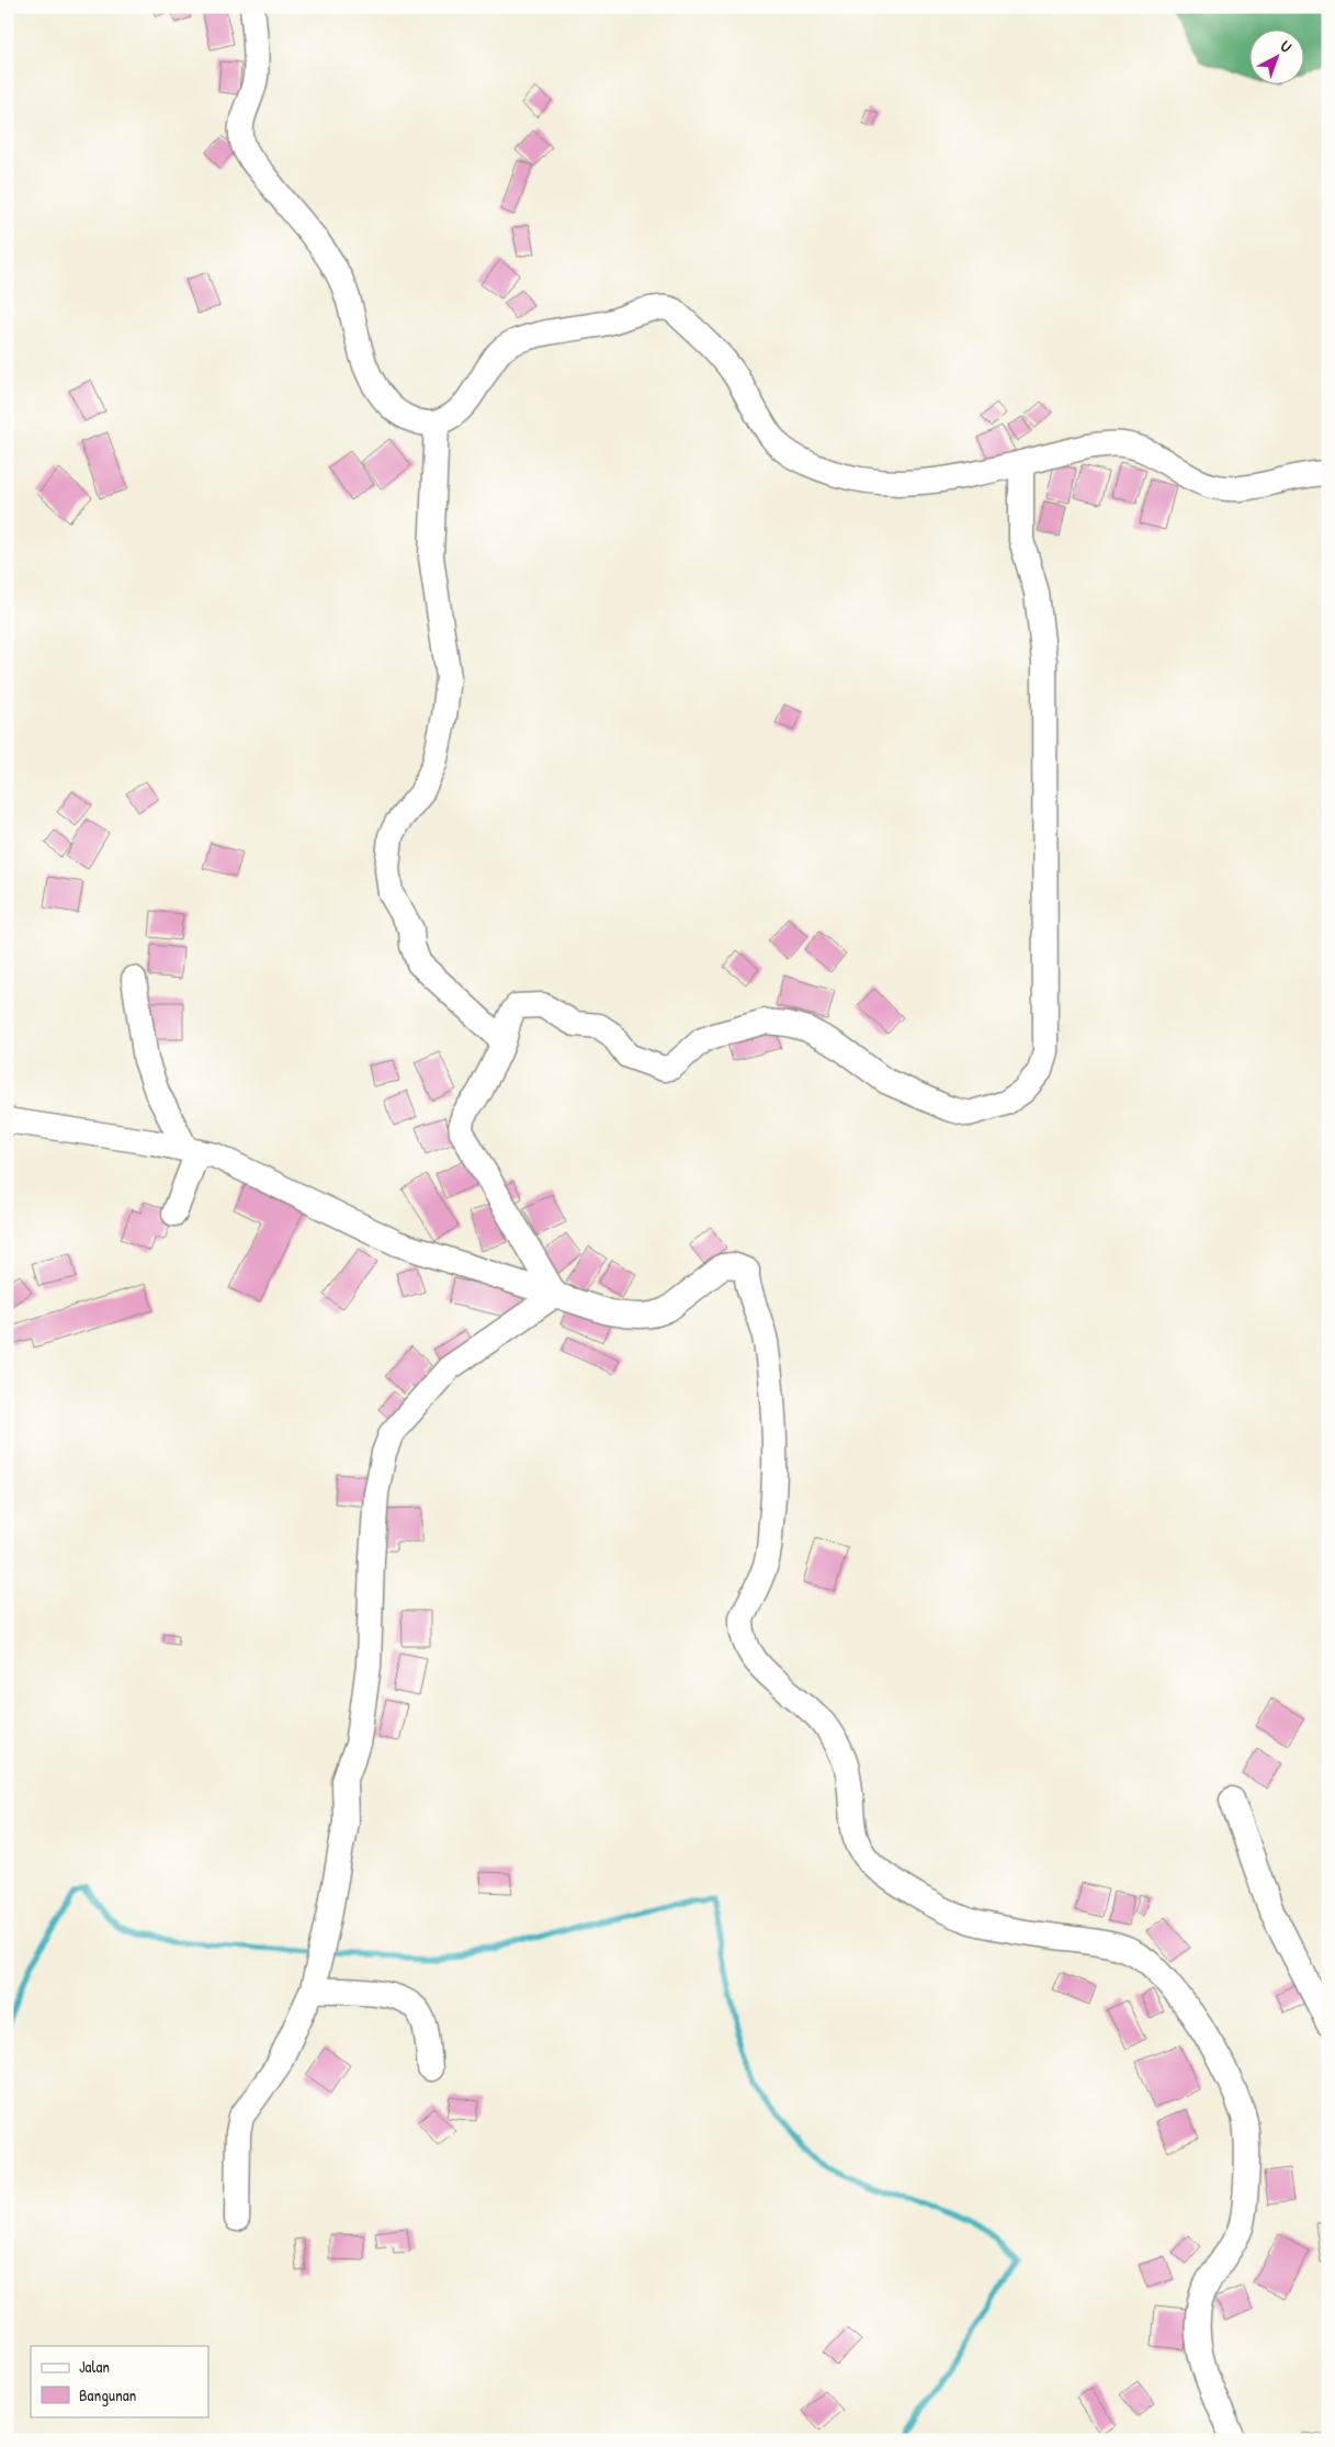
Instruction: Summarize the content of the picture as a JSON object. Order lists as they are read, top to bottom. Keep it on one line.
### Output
{"legend":["Jalan","Bangunan"],"north":"top right"}
